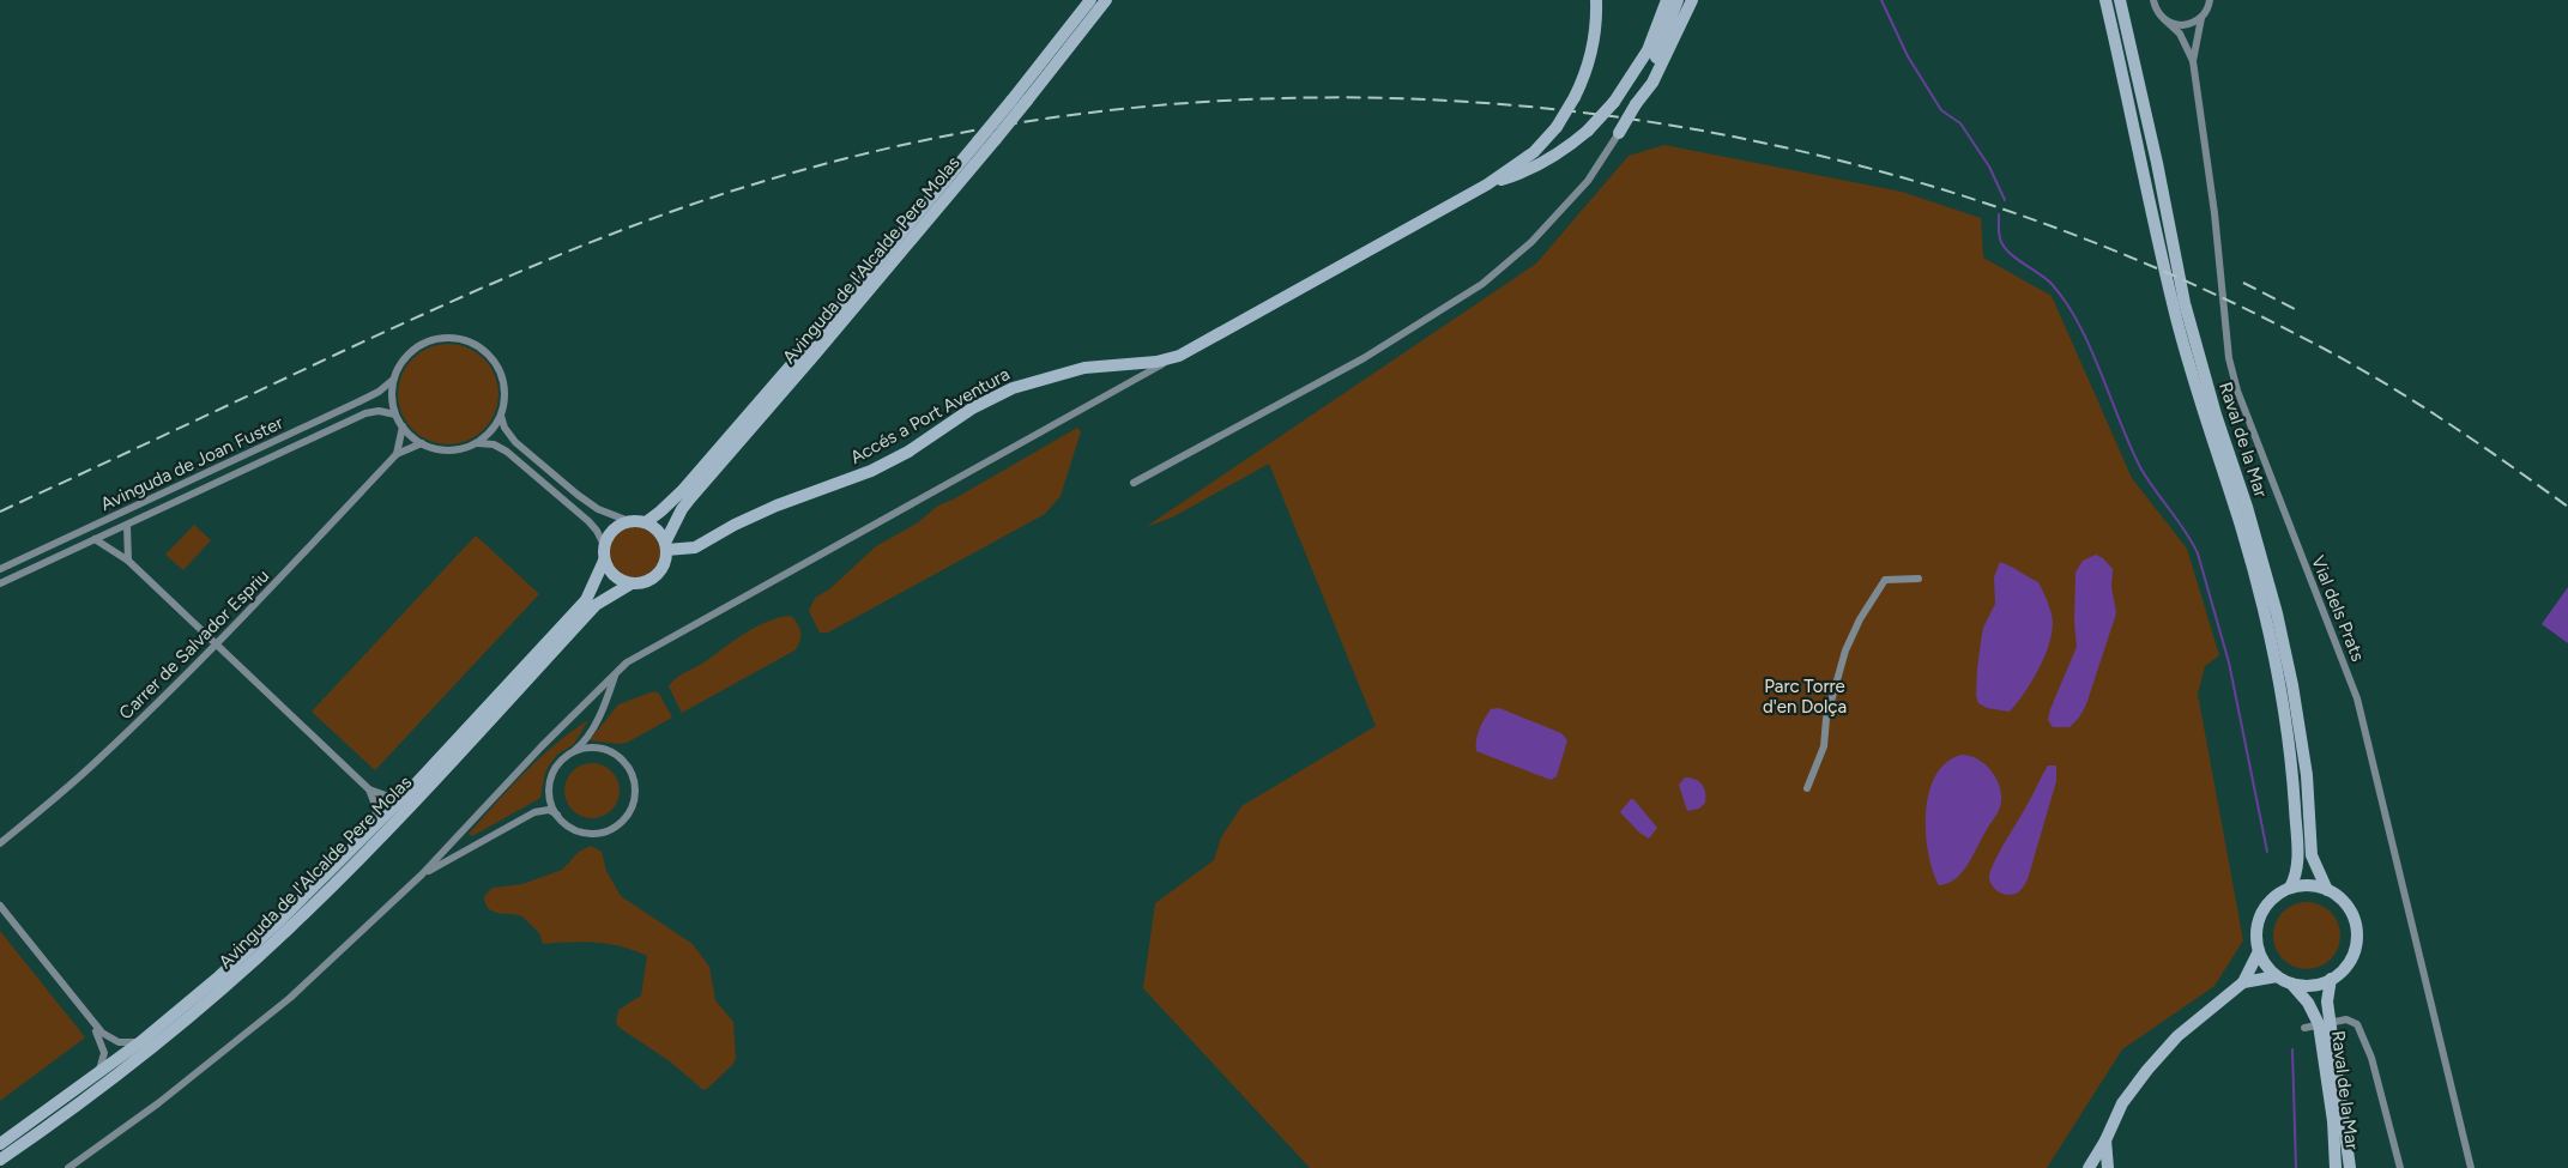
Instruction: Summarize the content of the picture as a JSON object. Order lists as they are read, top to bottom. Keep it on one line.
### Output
{"streets":{"street":["Avinguda de l'Alcalde Pere Molas","Accés a Port Aventura","Raval de la Mar","Avinguda de Joan Fuster","Vial dels Prats","Carrer de Salvador Espriu"]},"crossings":[["Avinguda de l'Alcalde Pere Molas","Accés a Port Aventura"],["Avinguda de Joan Fuster","Carrer de Salvador Espriu"]],"parks":["Parc Torre d'en Dolça"]}
